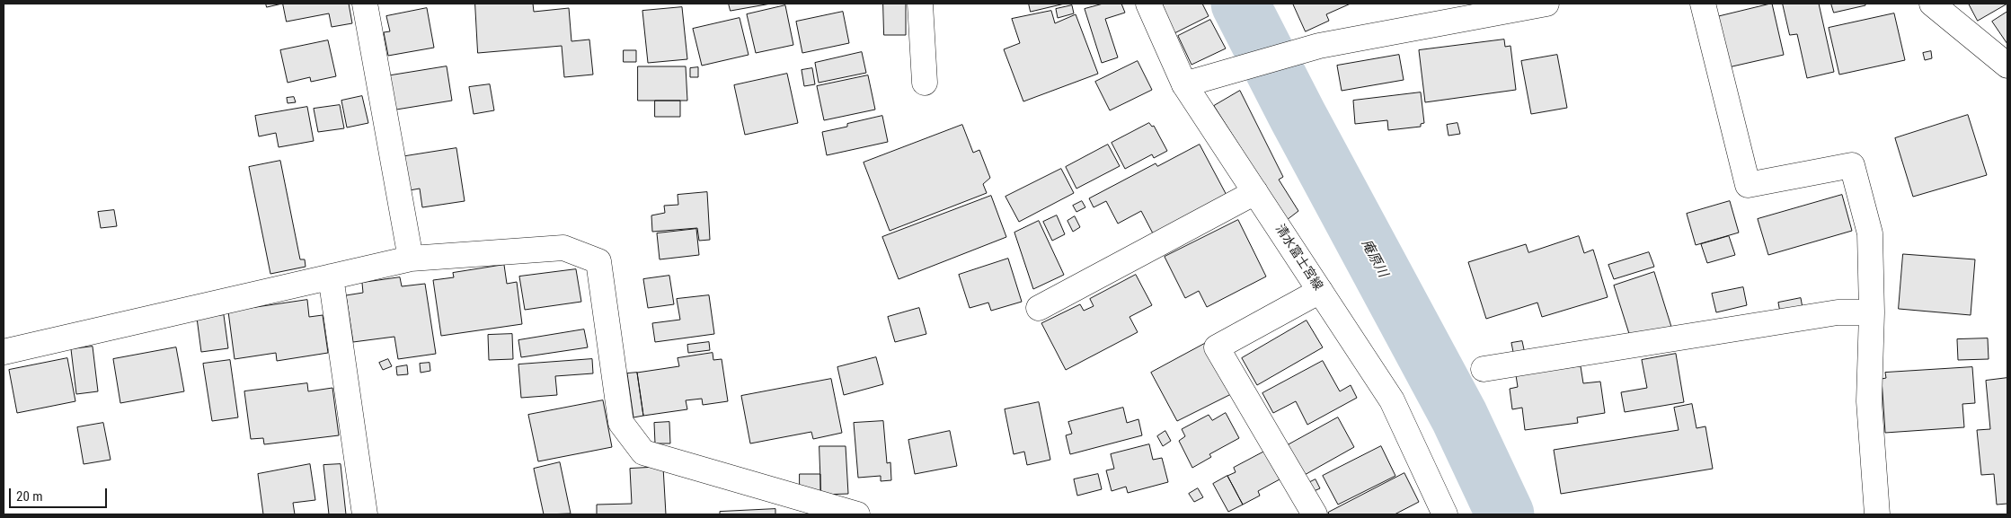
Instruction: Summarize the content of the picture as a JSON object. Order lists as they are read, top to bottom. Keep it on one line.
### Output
{"streets":{"street":["清水富士宮線"]},"water":["庵原川"],"scale_bar":"20 m"}
